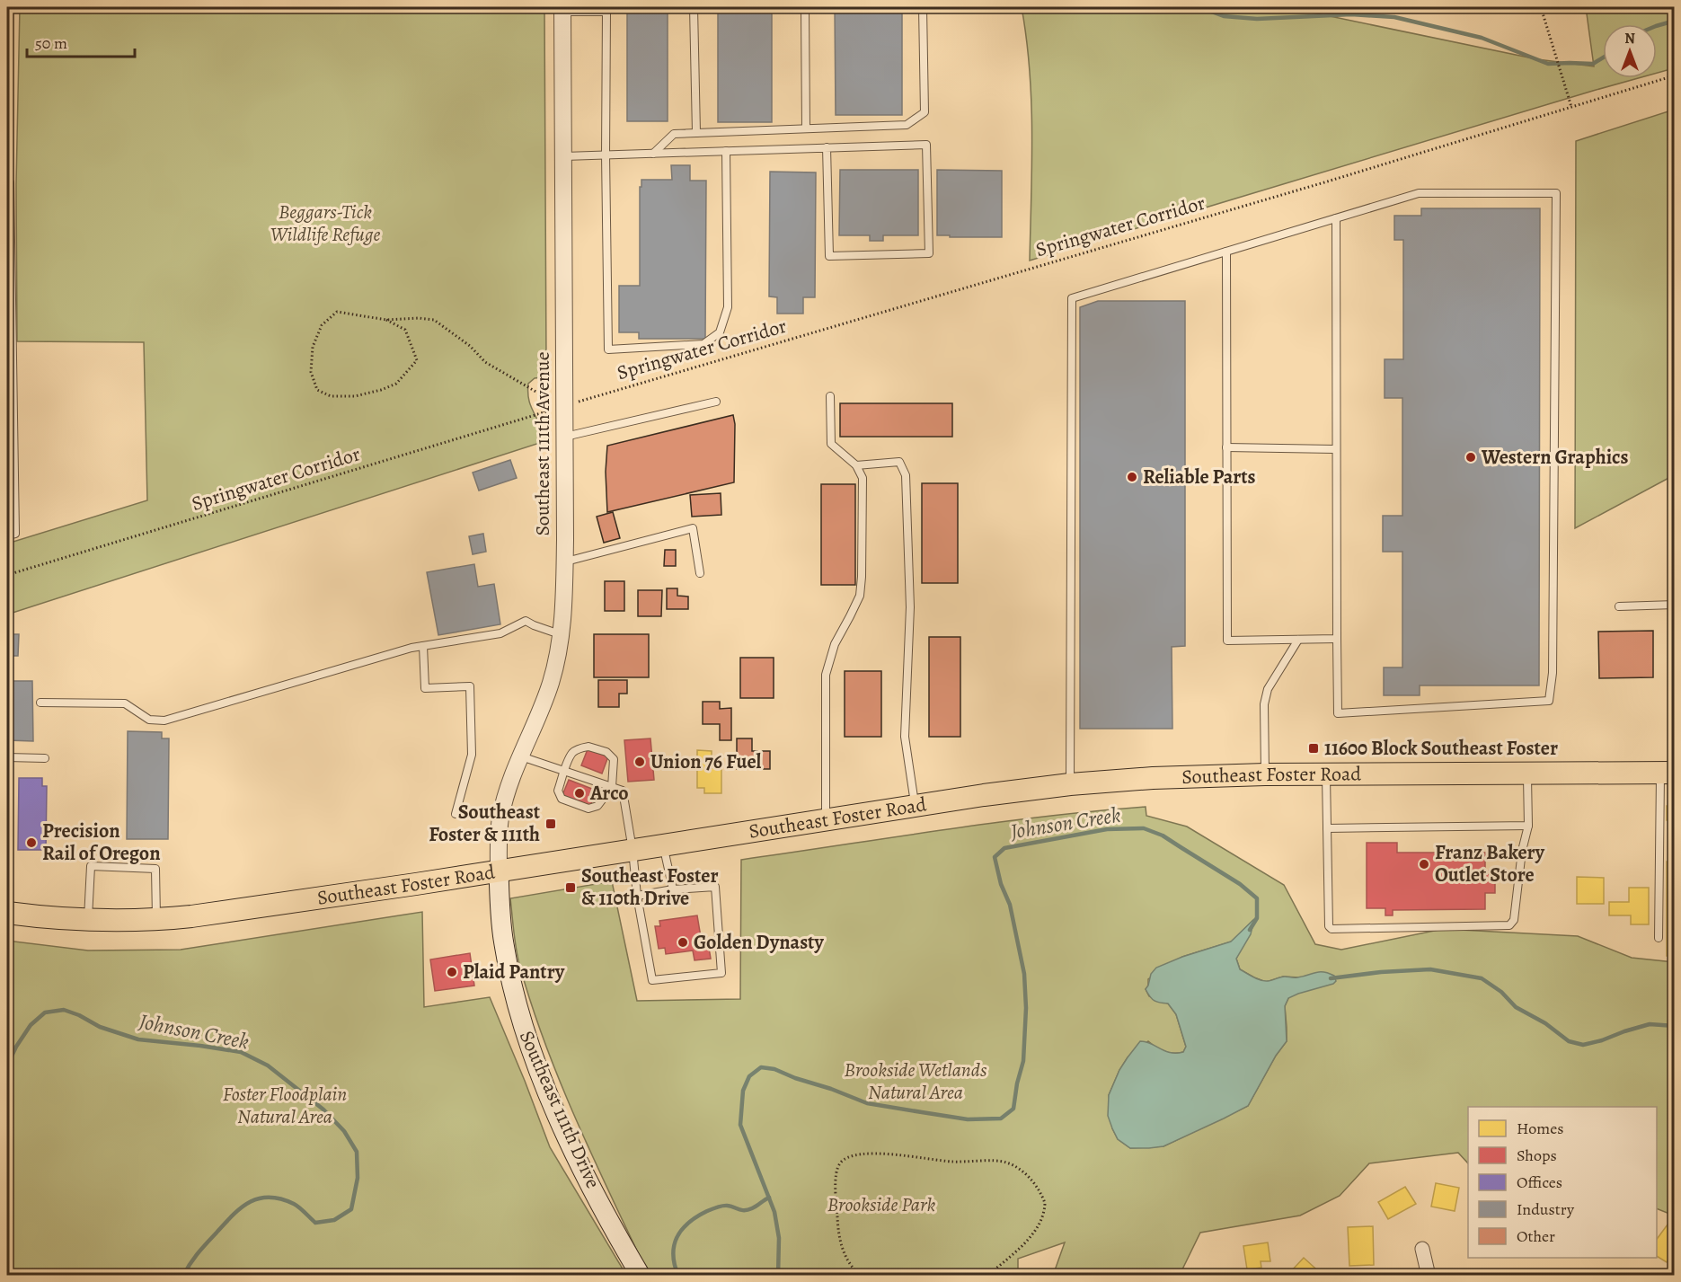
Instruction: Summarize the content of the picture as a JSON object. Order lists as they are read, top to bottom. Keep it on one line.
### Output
{"streets":{"main road":["Southeast Foster Road","Southeast 111th Drive"],"street":["Southeast 111th Avenue"],"path":["Springwater Corridor"]},"crossings":[["Southeast 111th Avenue","Southeast Foster Road"],["Southeast 111th Avenue","Southeast 111th Drive"],["Southeast Foster Road","Southeast 111th Drive"]],"water":["Johnson Creek"],"parks":["Beggars-Tick Wildlife Refuge","Brookside Wetlands Natural Area","Foster Floodplain Natural Area","Brookside Park"],"places":{"other":["Western Graphics","Reliable Parts","Union 76 Fuel","Arco","Precision Rail of Oregon","Franz Bakery Outlet Store","Golden Dynasty","Plaid Pantry"],"transit":["11600 Block Southeast Foster","Southeast Foster & 111th","Southeast Foster & 110th Drive"]},"legend":["Homes","Shops","Offices","Industry","Other"],"scale_bar":"50 m","north":"top"}
